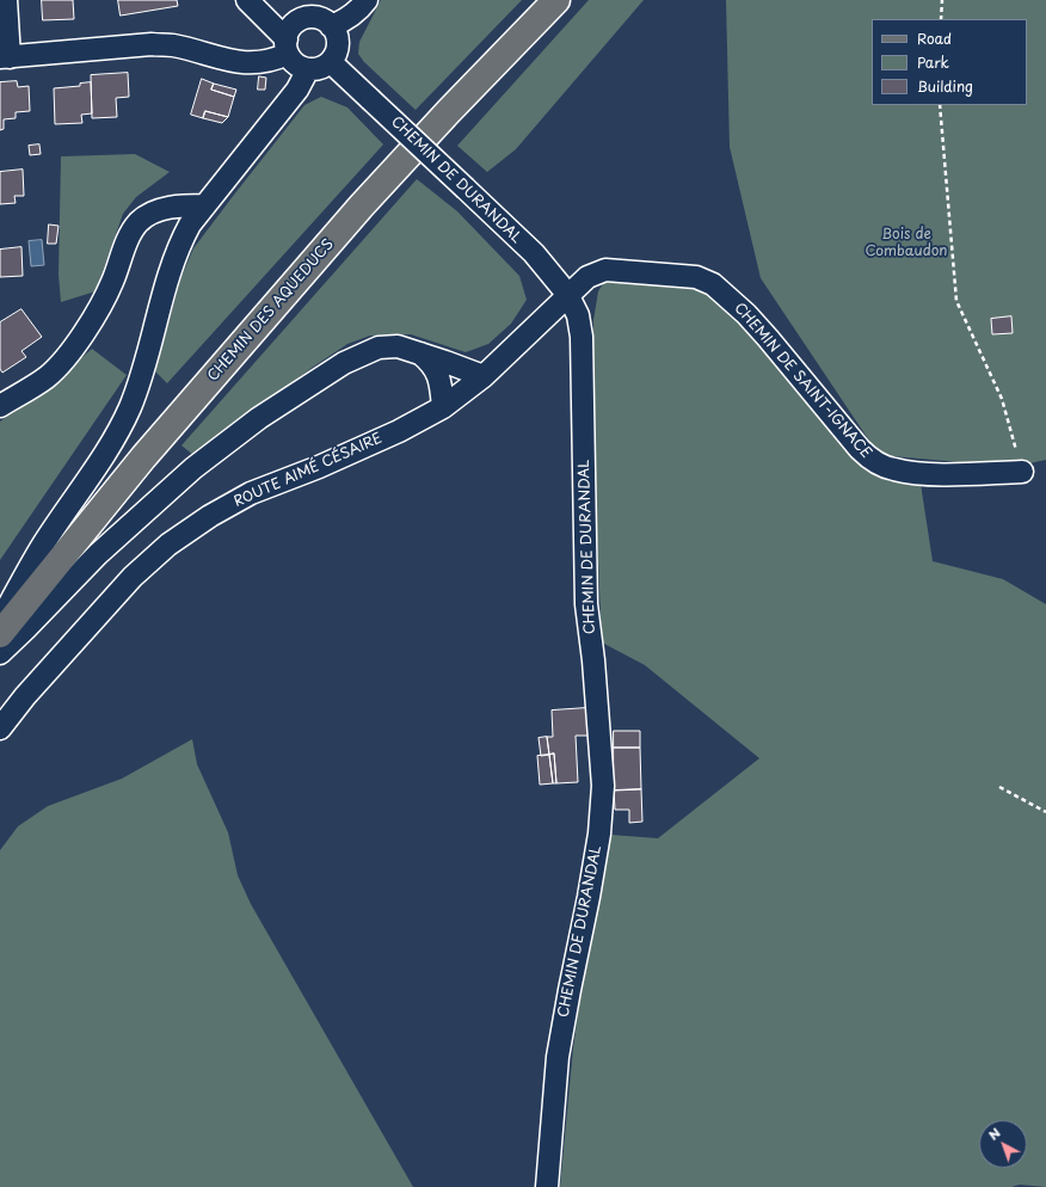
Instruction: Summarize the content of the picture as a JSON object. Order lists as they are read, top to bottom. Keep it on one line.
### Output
{"streets":{"main road":["CHEMIN DES AQUEDUCS"],"street":["CHEMIN DE DURANDAL","CHEMIN DE SAINT-IGNACE","ROUTE AIMÉ CÉSAIRE"]},"crossings":[["CHEMIN DE DURANDAL","CHEMIN DE SAINT-IGNACE"],["CHEMIN DE SAINT-IGNACE","ROUTE AIMÉ CÉSAIRE"]],"parks":["Bois de Combaudon"],"legend":["Road","Park","Building"],"north":"top left"}
